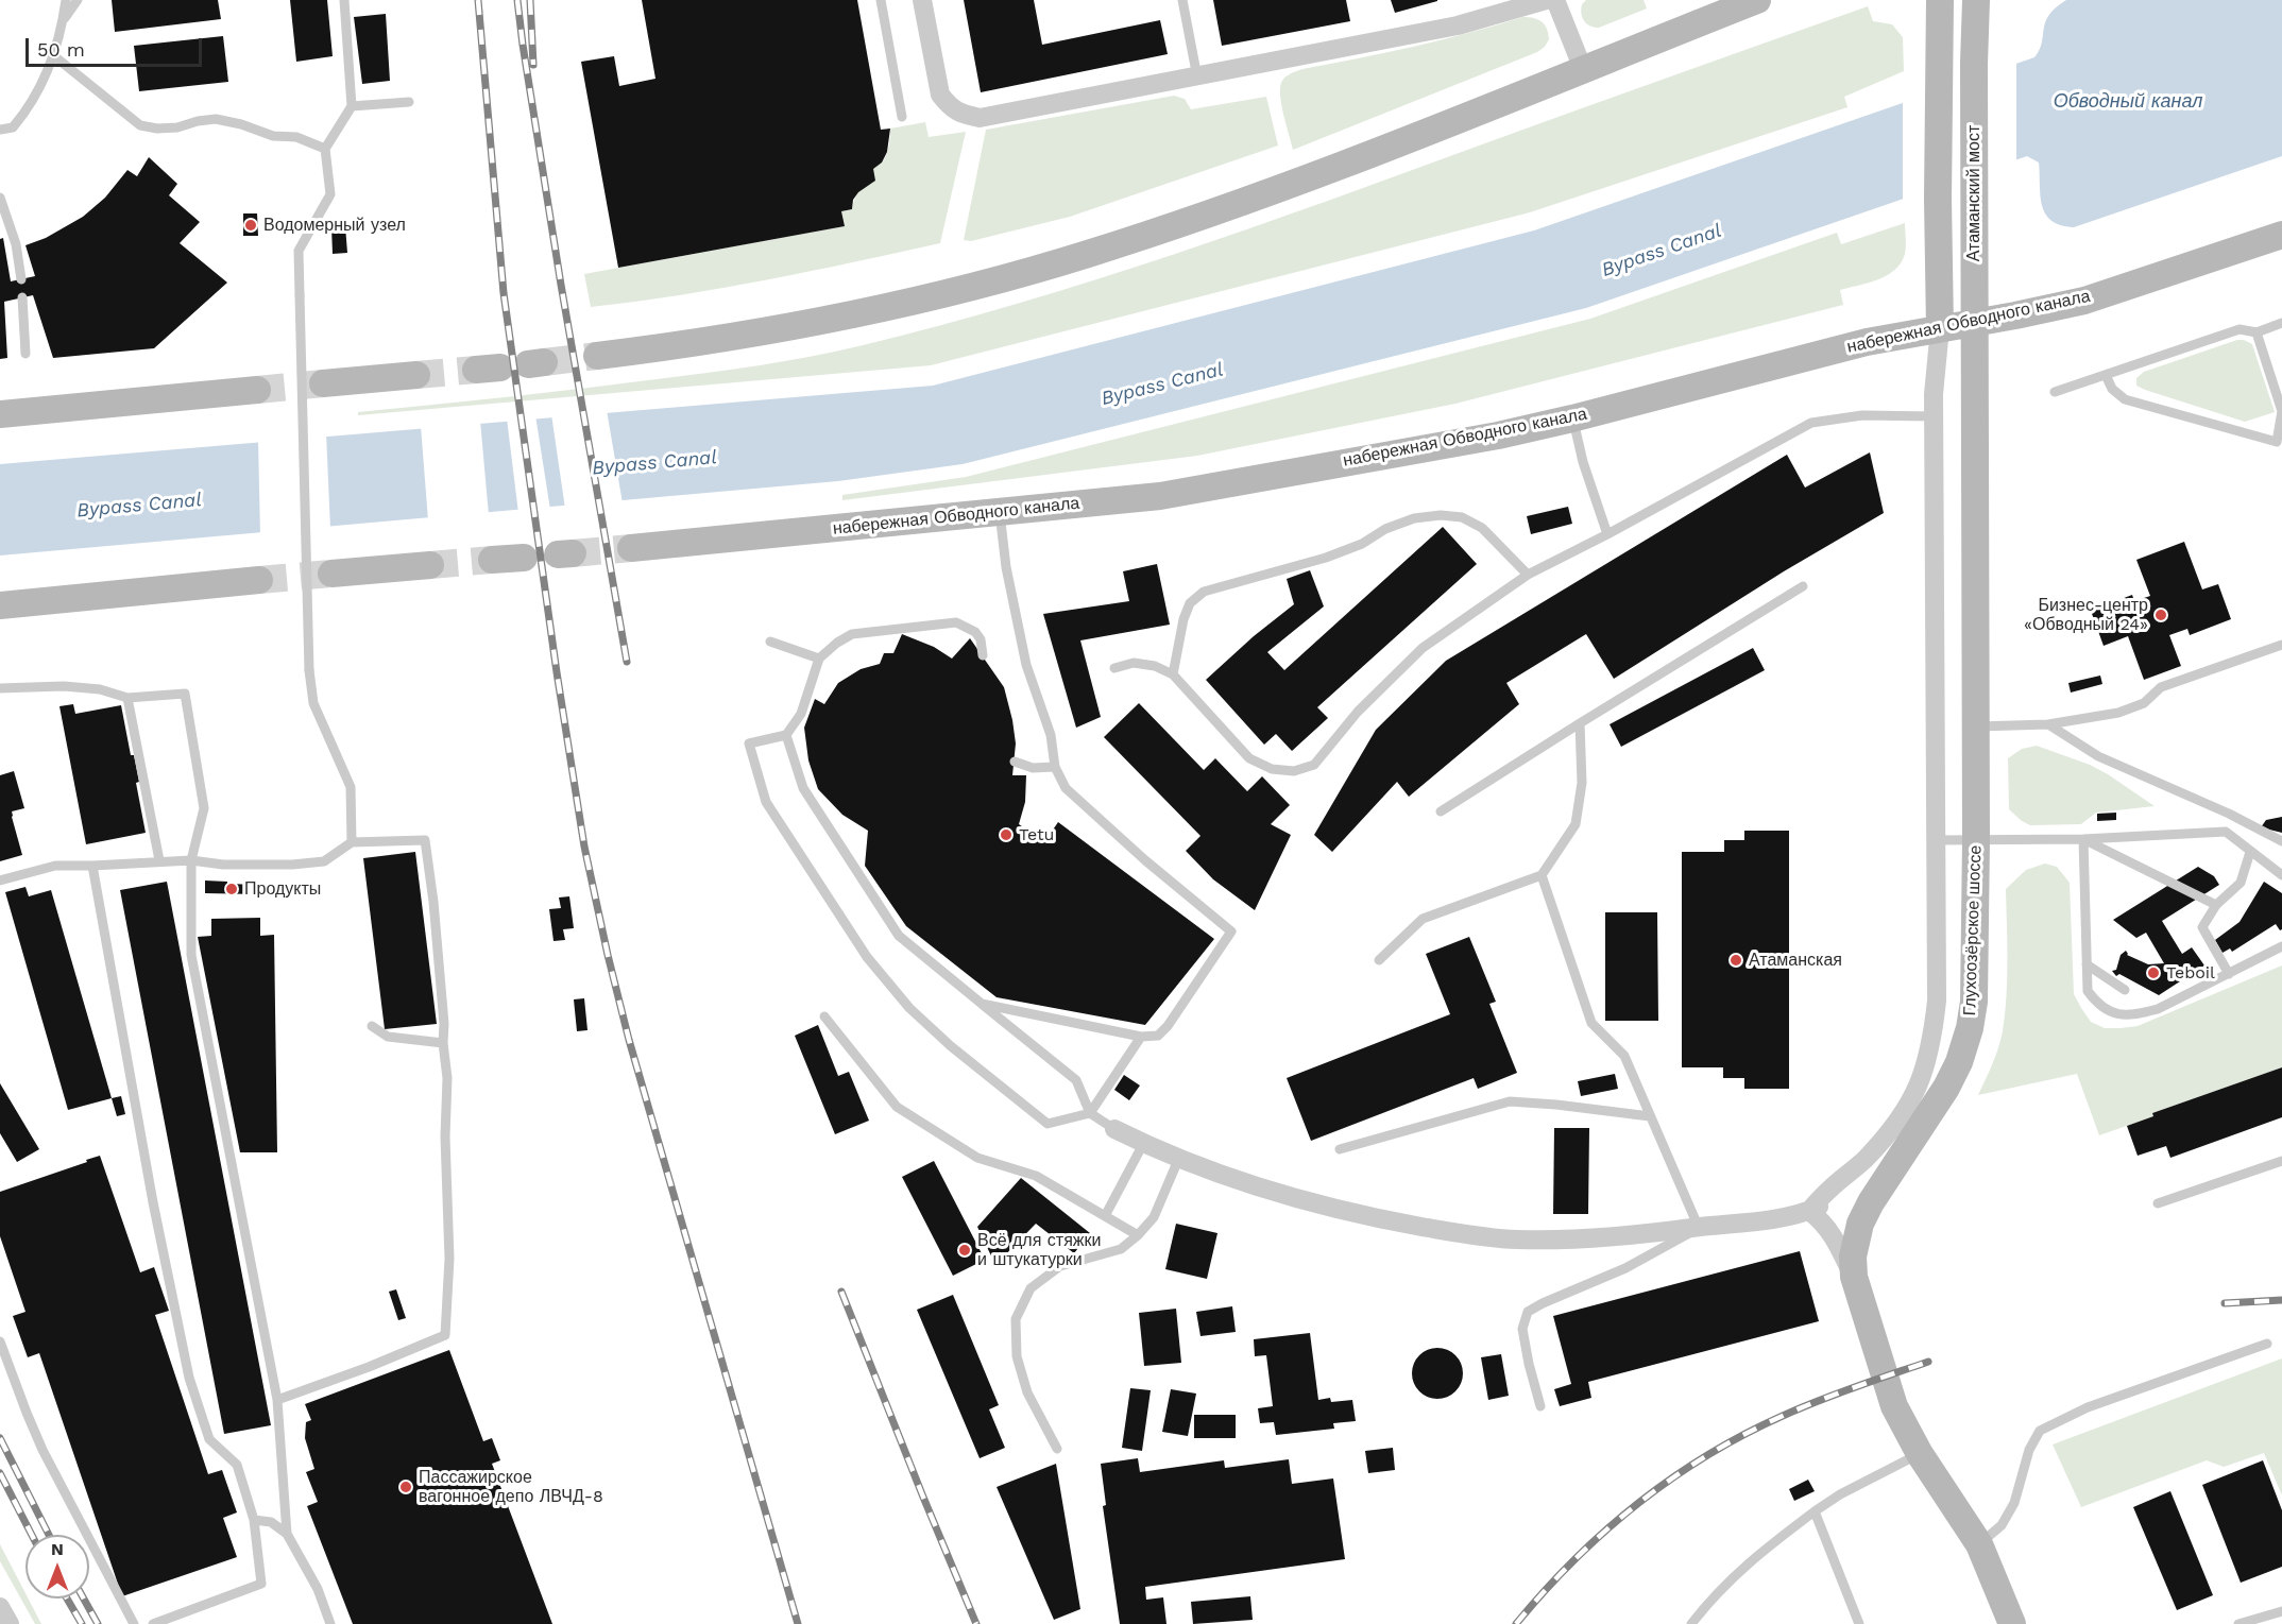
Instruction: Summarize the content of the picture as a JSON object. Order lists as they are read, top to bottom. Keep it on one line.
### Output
{"streets":{"main road":["Атаманский мост","набережная Обводного канала","Глухоозёрское шоссе"]},"crossings":[["Атаманский мост","набережная Обводного канала"],["Атаманский мост","Глухоозёрское шоссе"],["набережная Обводного канала","Глухоозёрское шоссе"]],"water":["Обводный канал","Bypass Canal"],"places":["Водомерный узел","Бизнес-центр «Обводный 24»","Tetu","Продукты","Атаманская","Teboil","Всё для стяжки и штукатурки","Пассажирское вагонное депо ЛВЧД-8"],"scale_bar":"50 m","north":"top"}
